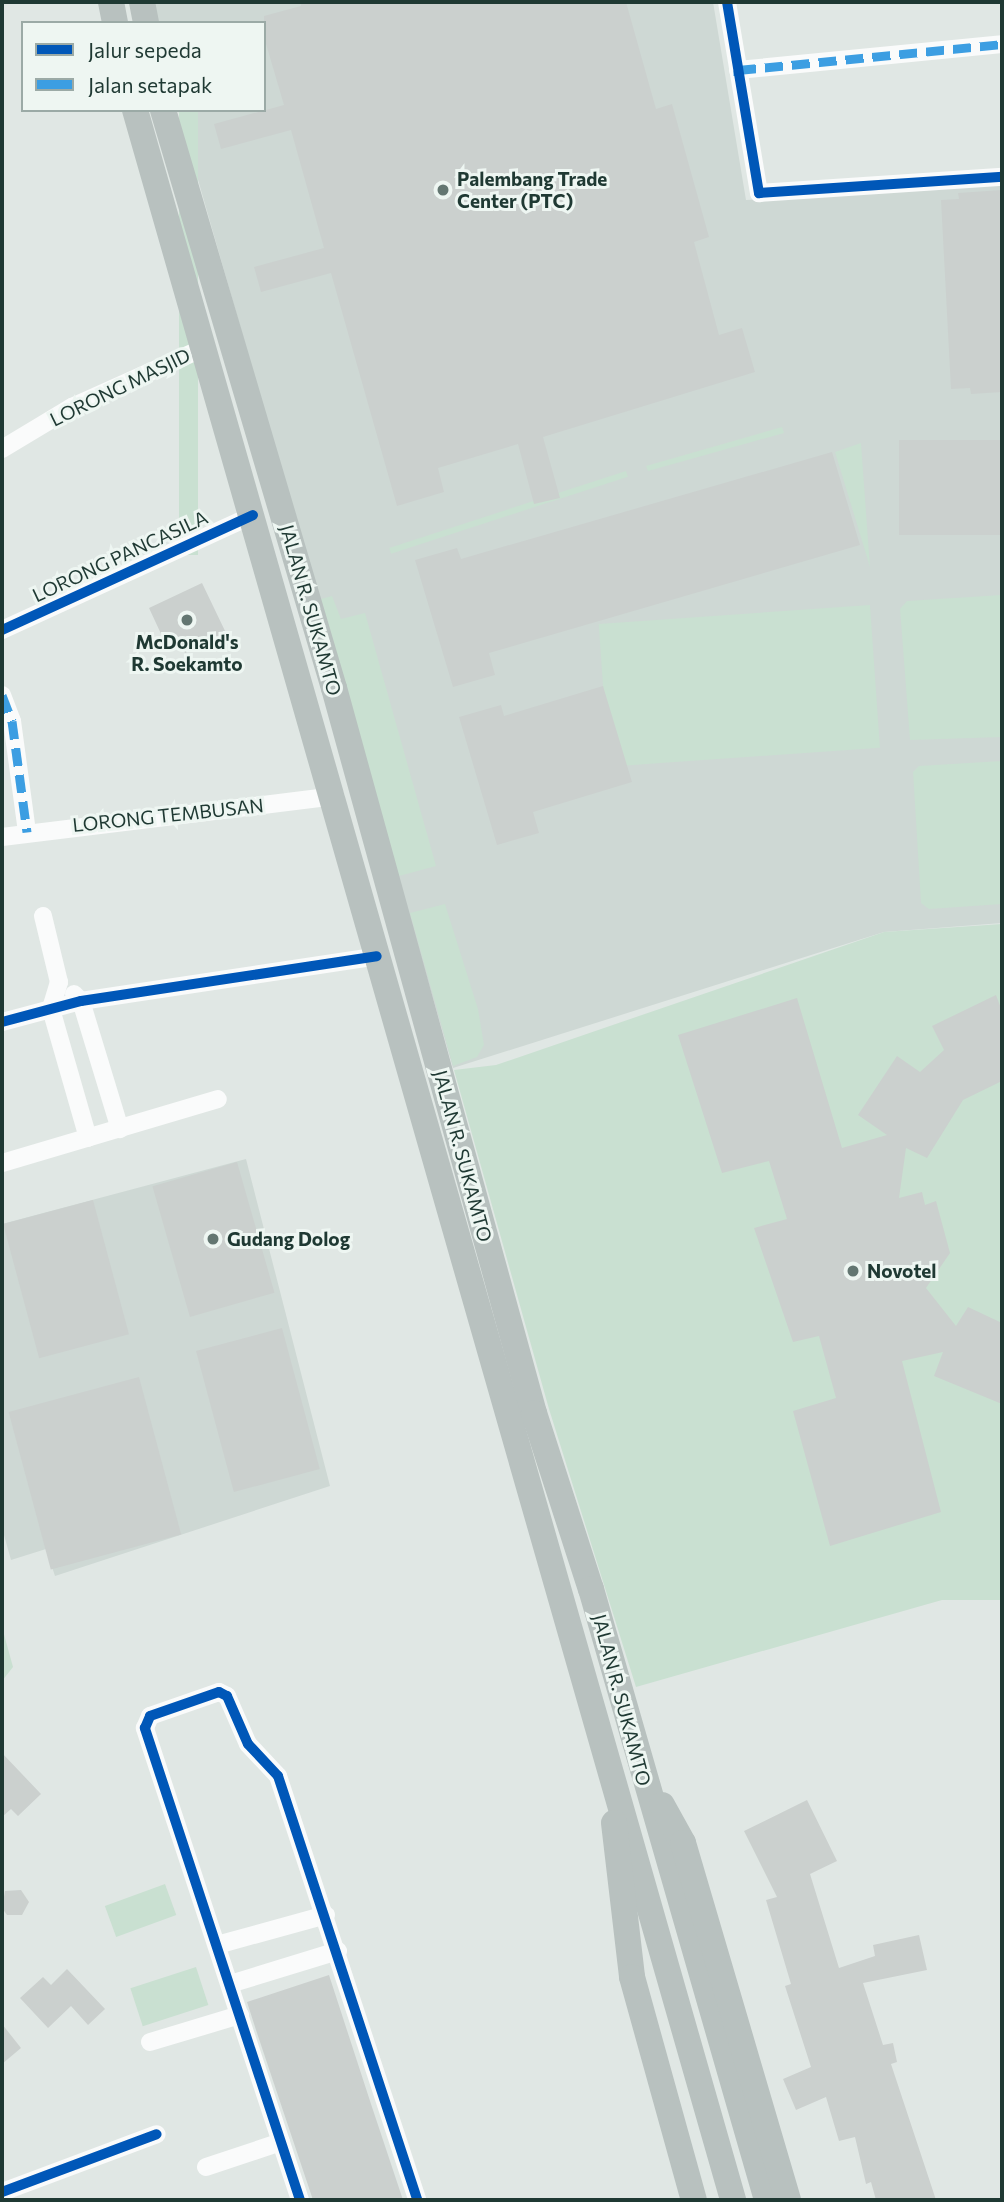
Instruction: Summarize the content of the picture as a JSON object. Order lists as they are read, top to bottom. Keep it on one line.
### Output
{"streets":{"highway":["JALAN R. SUKAMTO"],"street":["LORONG MASJID","LORONG PANCASILA","LORONG TEMBUSAN"]},"crossings":[["LORONG MASJID","JALAN R. SUKAMTO"],["LORONG PANCASILA","JALAN R. SUKAMTO"],["JALAN R. SUKAMTO","LORONG TEMBUSAN"]],"places":["Palembang Trade Center (PTC)","McDonald's R. Soekamto","Gudang Dolog","Novotel"],"legend":["Jalur sepeda","Jalan setapak"]}
